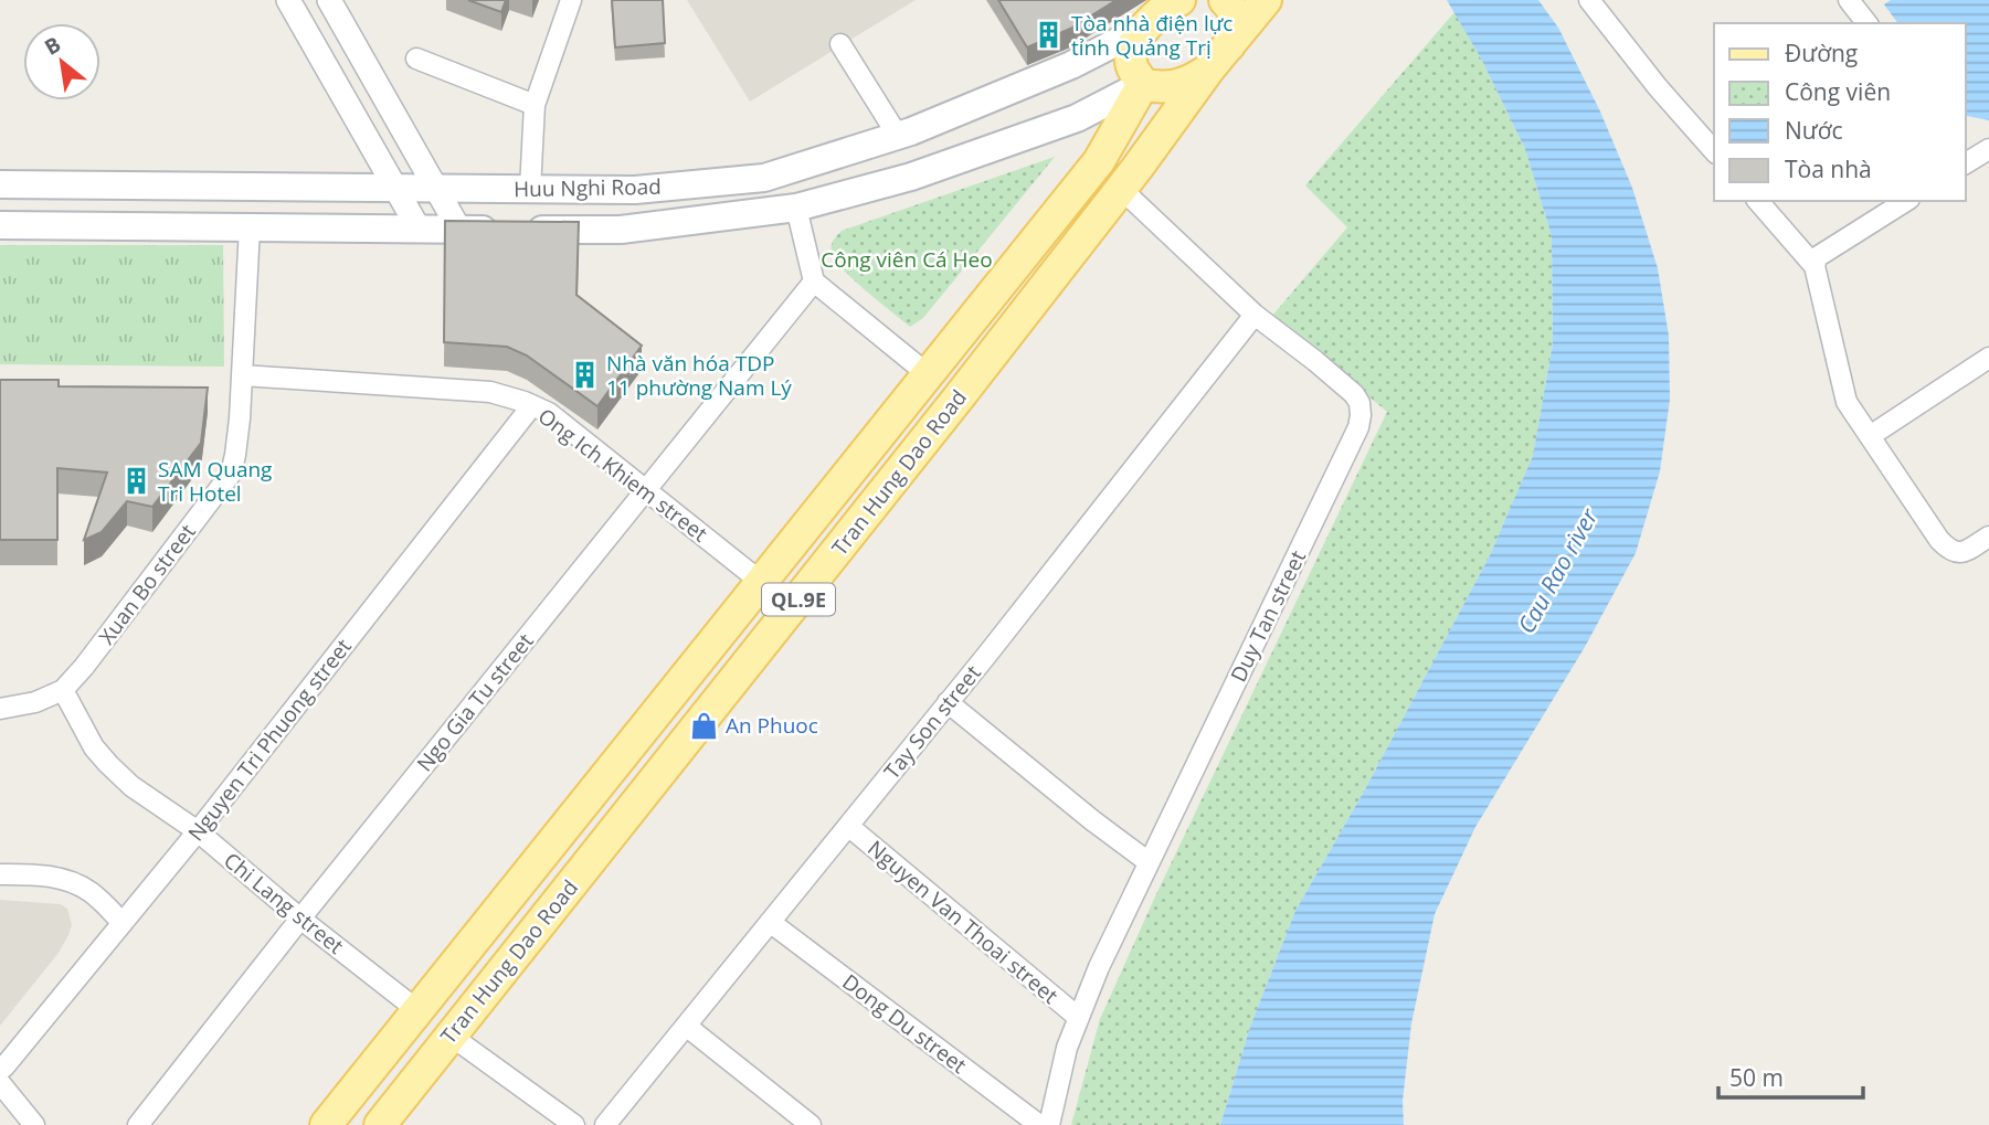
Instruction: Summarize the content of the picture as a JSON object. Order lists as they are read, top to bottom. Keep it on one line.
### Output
{"streets":{"main road":["Huu Nghi Road","Tran Hung Dao Road","QL.9E"],"street":["Ong Ich Khiem street","Xuan Bo street","Duy Tan street","Ngo Gia Tu street","Tay Son street","Nguyen Tri Phuong street","Chi Lang street","Nguyen Van Thoai street","Dong Du street"]},"crossings":[["Huu Nghi Road","Tran Hung Dao Road"],["Huu Nghi Road","Xuan Bo street"],["Tran Hung Dao Road","Ong Ich Khiem street"],["Tran Hung Dao Road","Duy Tan street"],["Tran Hung Dao Road","Chi Lang street"],["Ong Ich Khiem street","Xuan Bo street"],["Ong Ich Khiem street","Ngo Gia Tu street"],["Ong Ich Khiem street","Nguyen Tri Phuong street"],["Xuan Bo street","Chi Lang street"],["Duy Tan street","Tay Son street"],["Duy Tan street","Nguyen Van Thoai street"],["Ngo Gia Tu street","Chi Lang street"],["Tay Son street","Nguyen Van Thoai street"],["Tay Son street","Dong Du street"],["Nguyen Tri Phuong street","Chi Lang street"]],"water":["Cau Rao river"],"parks":["Công viên Cá Heo"],"places":{"building":["Tòa nhà điện lực tỉnh Quảng Trị","Nhà văn hóa TDP 11 phường Nam Lý","SAM Quang Tri Hotel"],"shop":["An Phuoc"]},"legend":["Đường","Công viên","Nước","Tòa nhà"],"scale_bar":"50 m","north":"top left"}
